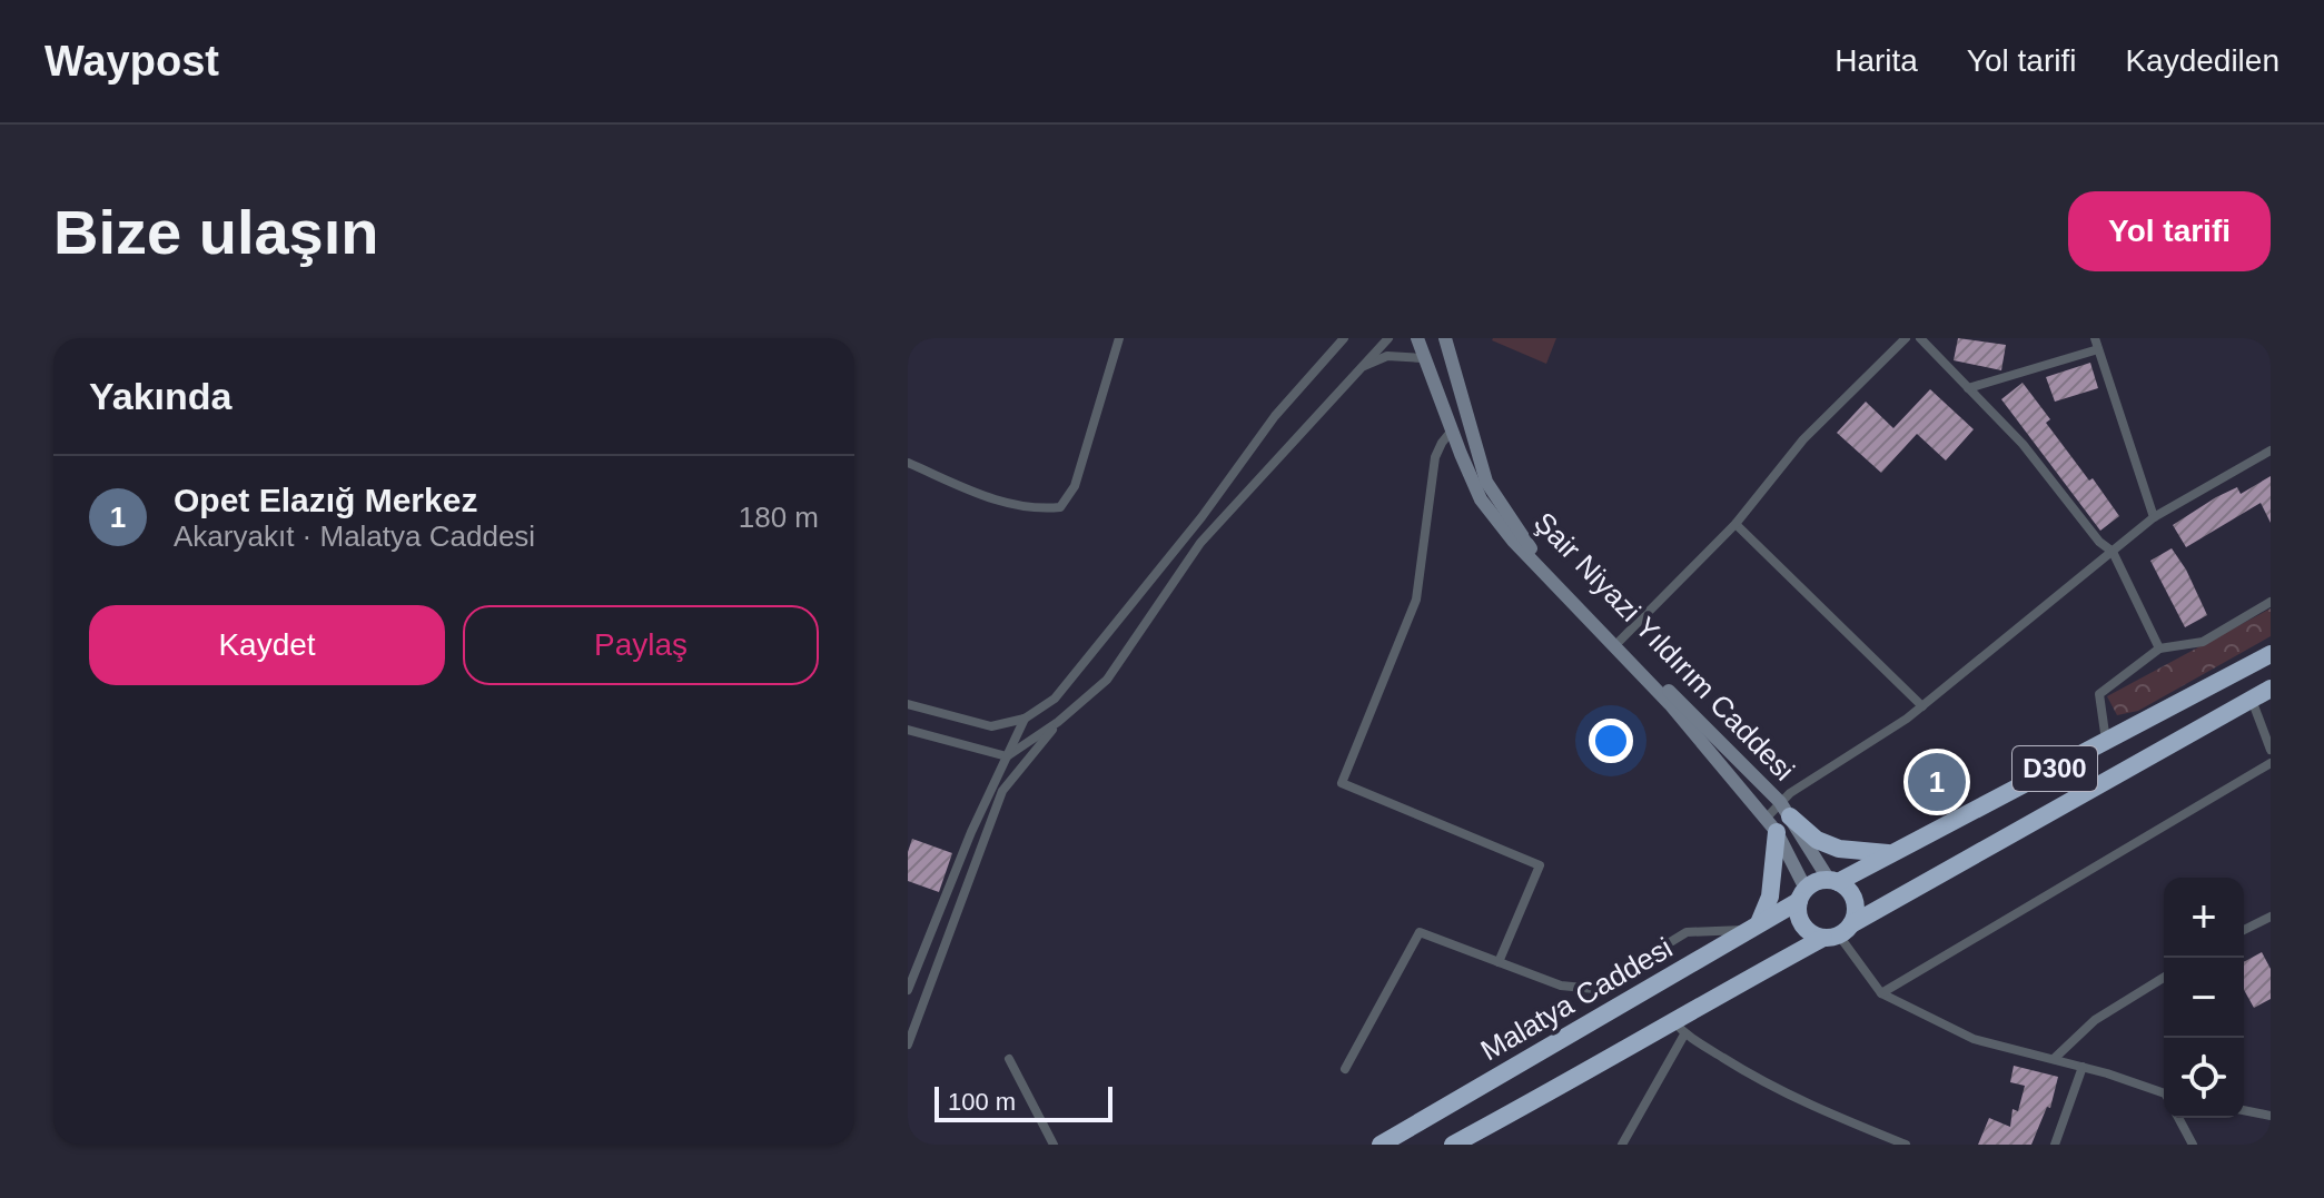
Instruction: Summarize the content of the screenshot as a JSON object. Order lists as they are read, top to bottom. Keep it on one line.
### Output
{"streets":{"highway":["D300","Malatya Caddesi"],"street":["Şair Niyazi Yıldırım Caddesi"]},"crossings":[["Şair Niyazi Yıldırım Caddesi","D300"],["Şair Niyazi Yıldırım Caddesi","Malatya Caddesi"],["D300","Malatya Caddesi"]],"scale_bar":"100 m","page":{"header":"Waypost","nav":["Harita","Yol tarifi","Kaydedilen"],"buttons":["Yol tarifi",["Kaydet","Paylaş"]],"title":"Bize ulaşın","heading":"Yakında","list":[{"mark":"1","name":"Opet Elazığ Merkez","note":"Akaryakıt · Malatya Caddesi","value":"180 m"}],"pins":"1","map_buttons":["+","−"],"scale":"100 m"}}
